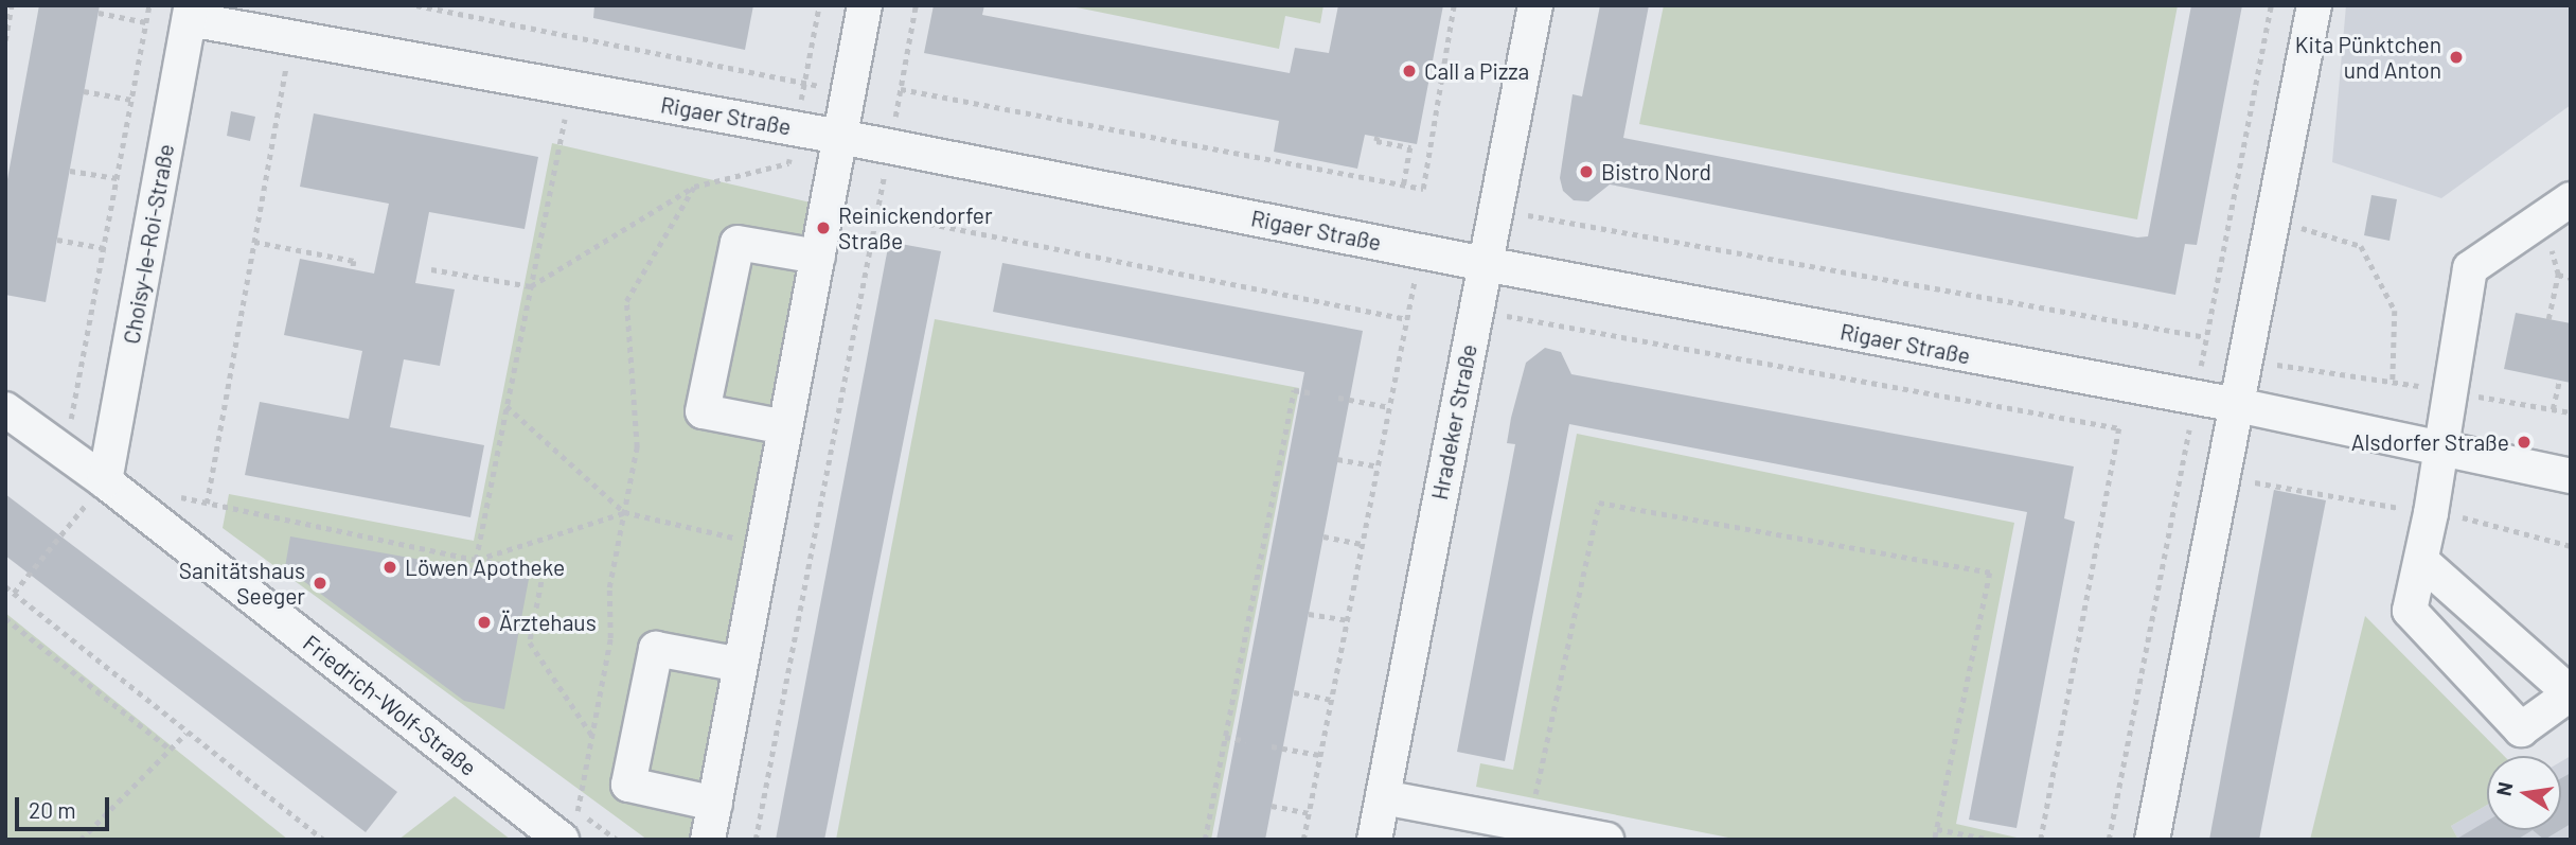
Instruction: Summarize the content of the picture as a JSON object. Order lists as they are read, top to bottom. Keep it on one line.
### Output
{"streets":{"street":["Rigaer Straße","Choisy-le-Roi-Straße","Hradeker Straße","Friedrich-Wolf-Straße"]},"crossings":[["Rigaer Straße","Choisy-le-Roi-Straße"],["Rigaer Straße","Hradeker Straße"],["Choisy-le-Roi-Straße","Friedrich-Wolf-Straße"]],"places":["Kita Pünktchen und Anton","Call a Pizza","Bistro Nord","Reinickendorfer Straße","Alsdorfer Straße","Löwen Apotheke","Sanitätshaus Seeger","Ärztehaus"],"scale_bar":"20 m","north":"left"}
